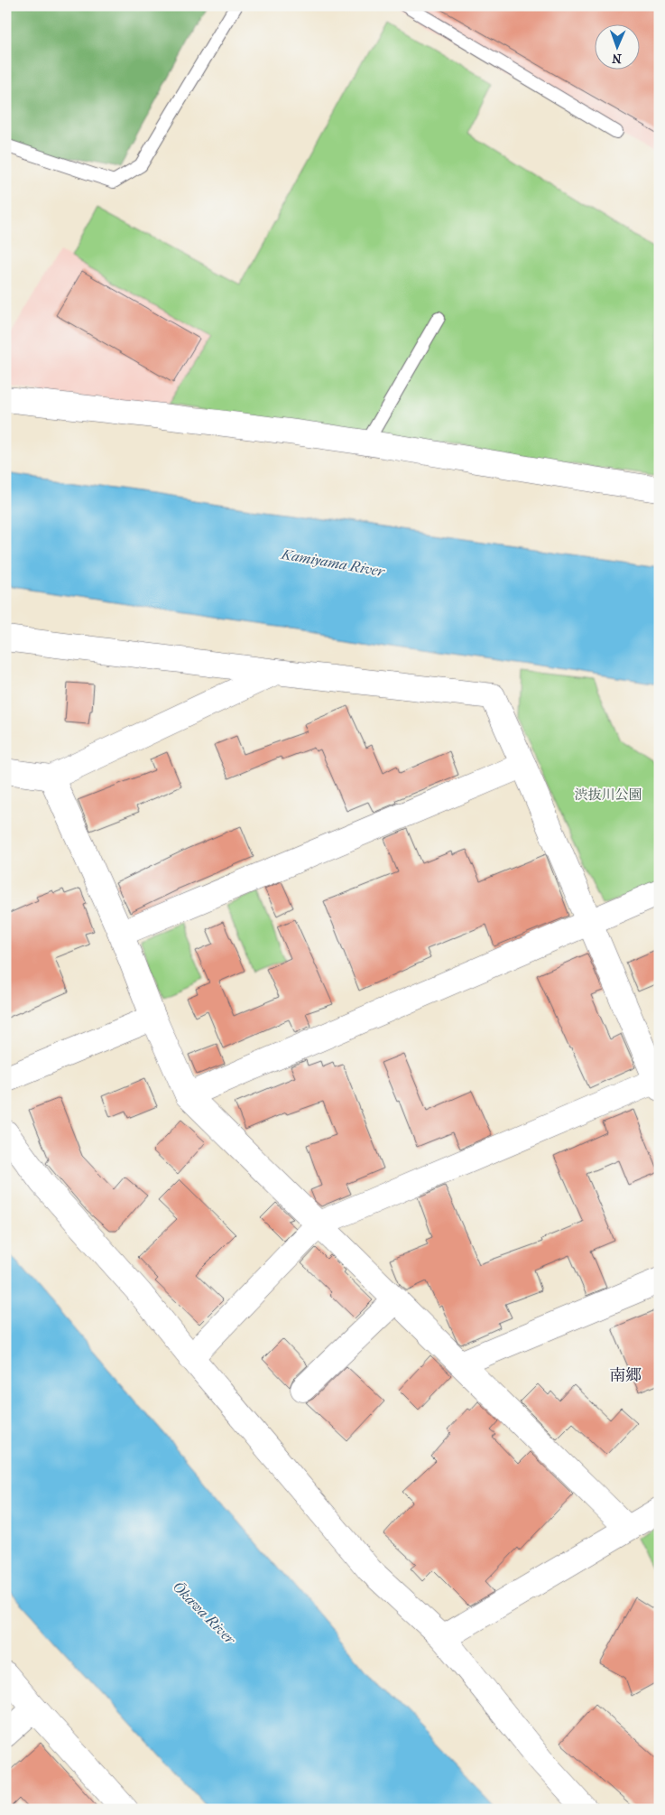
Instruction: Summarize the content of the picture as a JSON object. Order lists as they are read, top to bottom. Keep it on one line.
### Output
{"districts":["南郷"],"water":["Kamiyama River","Ōkawa River"],"parks":["渋抜川公園"],"north":"bottom"}
